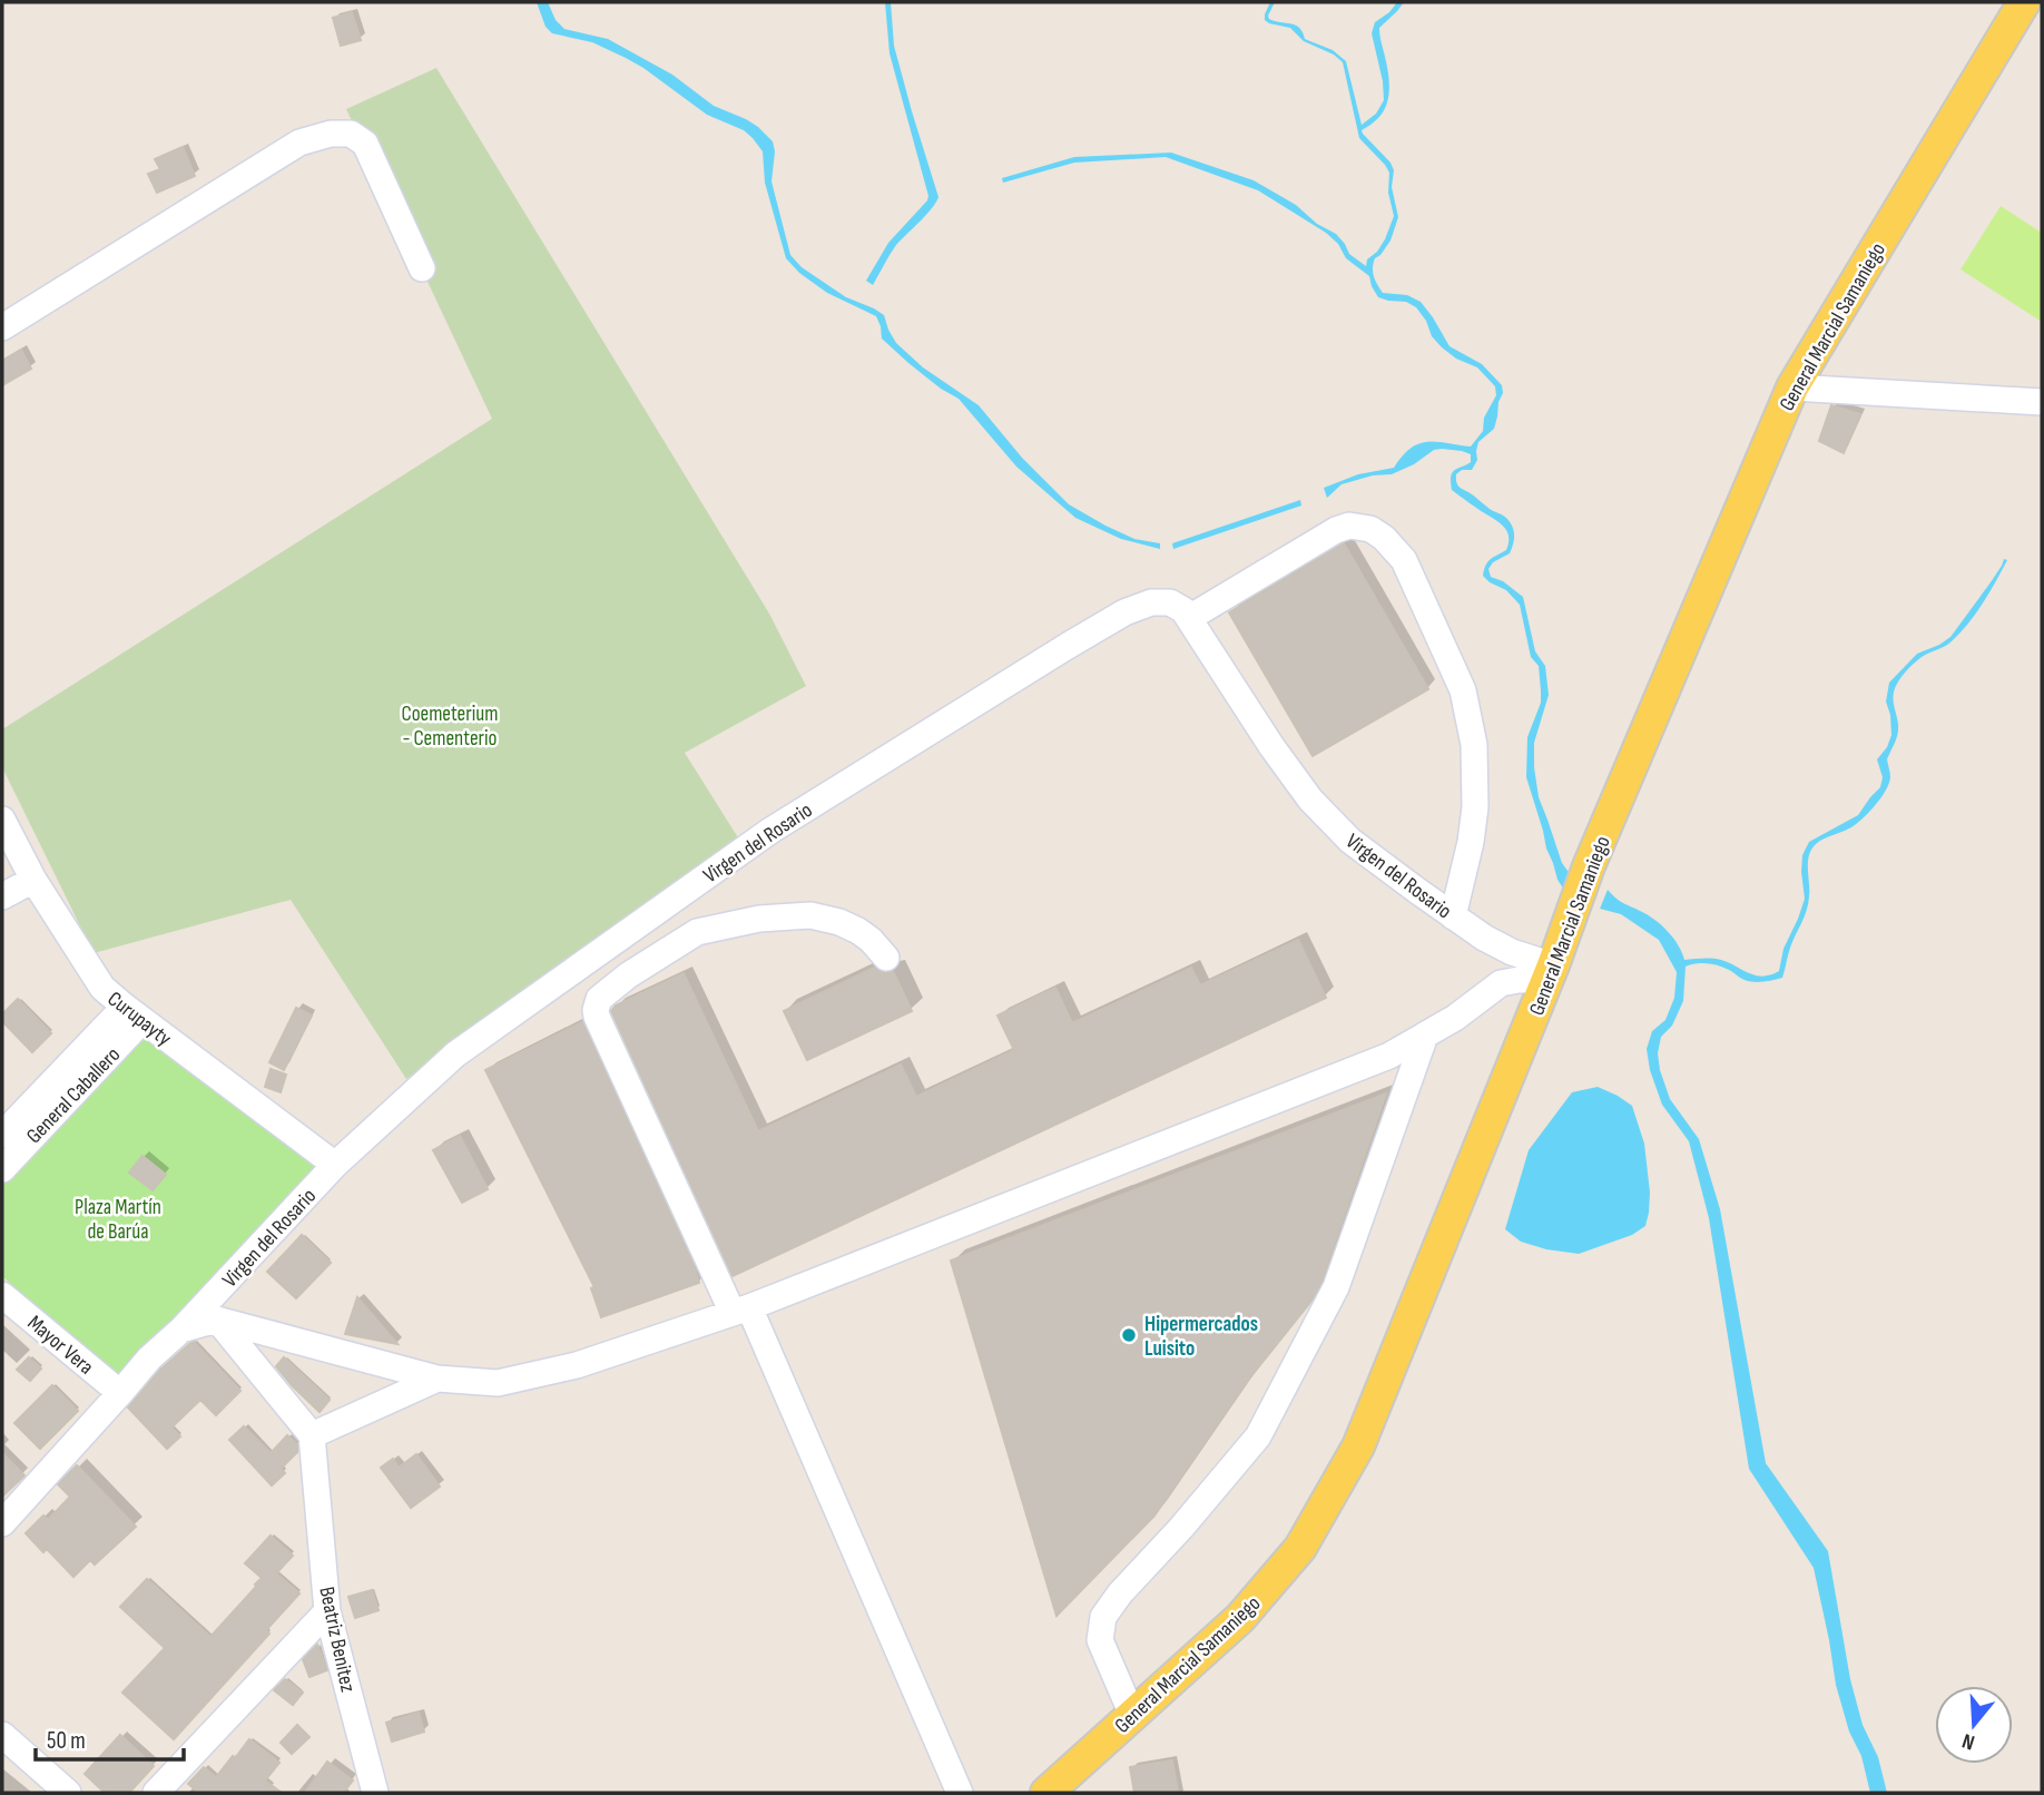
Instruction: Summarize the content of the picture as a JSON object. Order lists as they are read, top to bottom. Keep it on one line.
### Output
{"streets":{"main road":["General Marcial Samaniego"],"street":["Virgen del Rosario","Curupayty","General Caballero","Mayor Vera","Beatriz Benitez"]},"crossings":[["General Marcial Samaniego","Virgen del Rosario"],["Virgen del Rosario","Curupayty"],["Virgen del Rosario","Mayor Vera"],["Curupayty","General Caballero"]],"parks":["Coemeterium - Cementerio","Plaza Martín de Barúa"],"places":["Hipermercados Luisito"],"scale_bar":"50 m","north":"bottom"}
